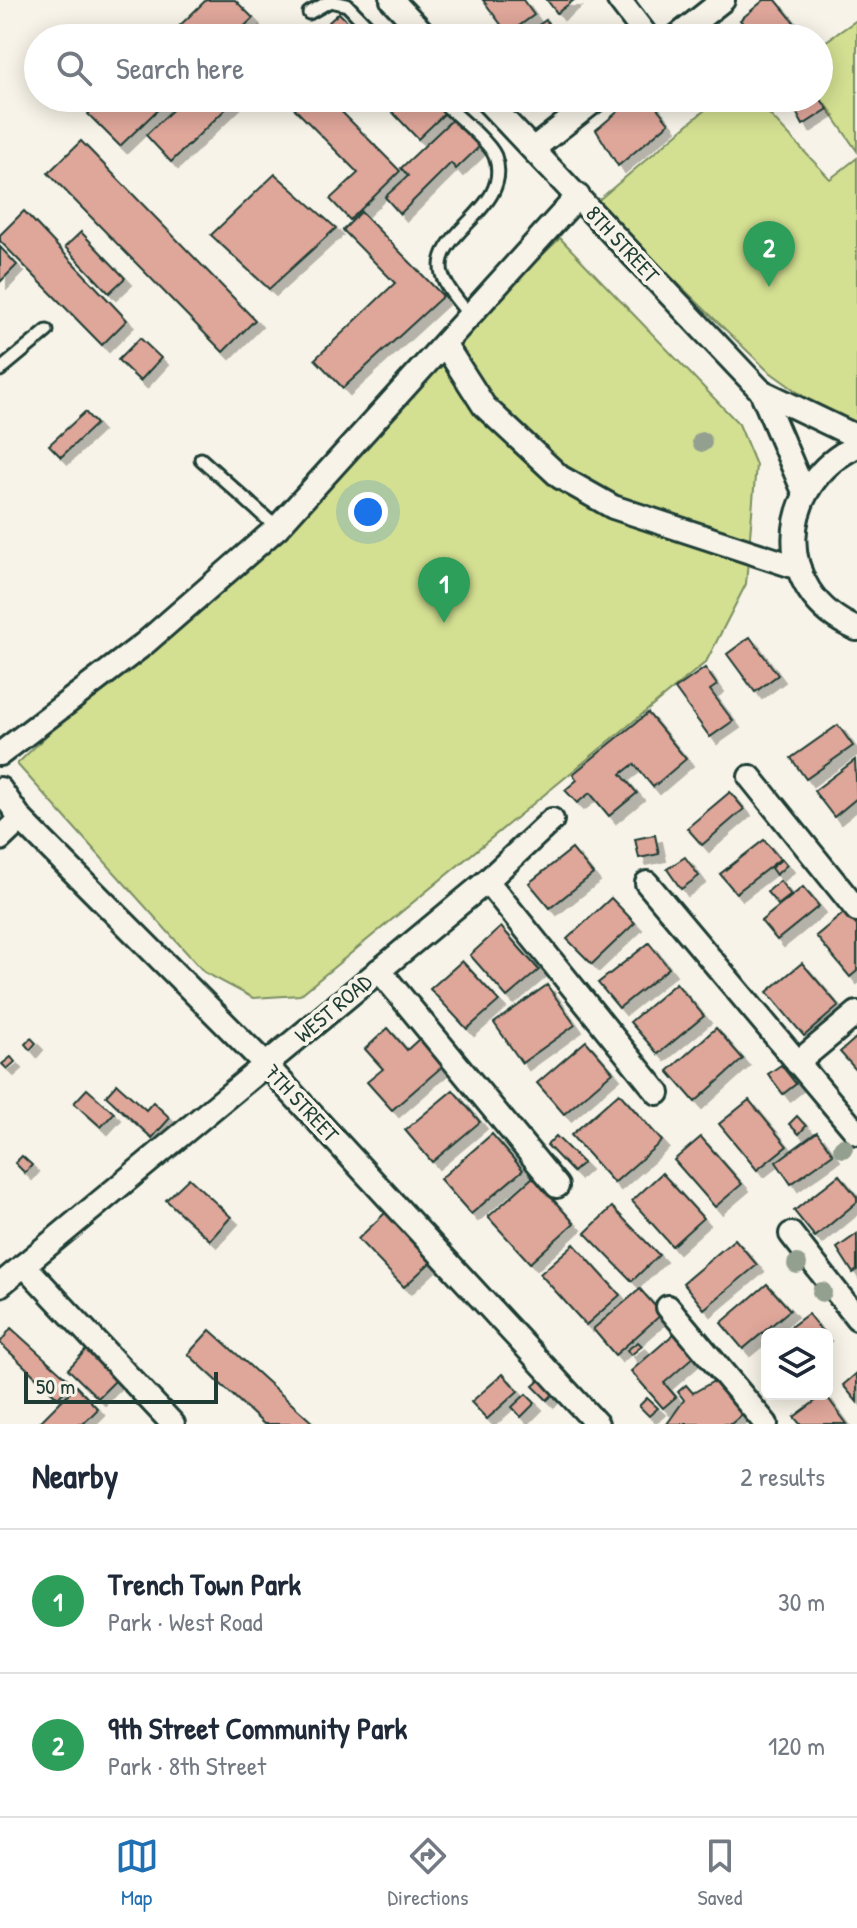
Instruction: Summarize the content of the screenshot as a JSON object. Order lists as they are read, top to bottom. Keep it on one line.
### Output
{"streets":{"street":["8TH STREET","WEST ROAD","7TH STREET"]},"crossings":[["WEST ROAD","7TH STREET"]],"scale_bar":"50 m","page":{"search":"Search here","pins":["2","1"],"scale":"50 m","heading":["Nearby","2 results"],"list":[{"mark":"1","name":"Trench Town Park","note":"Park · West Road","value":"30 m"},{"mark":"2","name":"9th Street Community Park","note":"Park · 8th Street","value":"120 m"}],"nav":["Map","Directions","Saved"]}}
